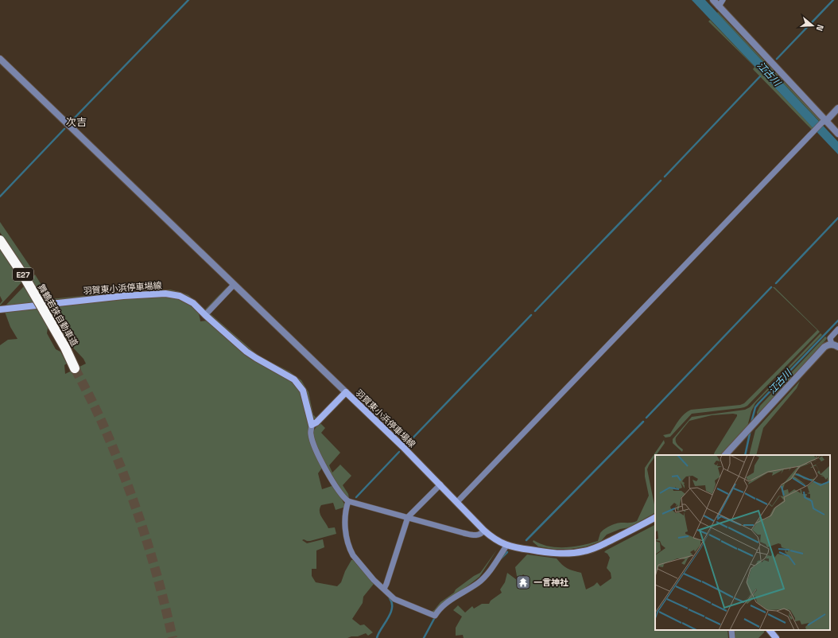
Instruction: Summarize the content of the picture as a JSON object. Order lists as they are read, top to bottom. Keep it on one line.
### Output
{"streets":{"highway":["E27","舞鶴若狭自動車道"],"main road":["羽賀東小浜停車場線"]},"districts":["次吉"],"water":["江古川"],"places":{"temple":["一言神社"]},"north":"right"}
